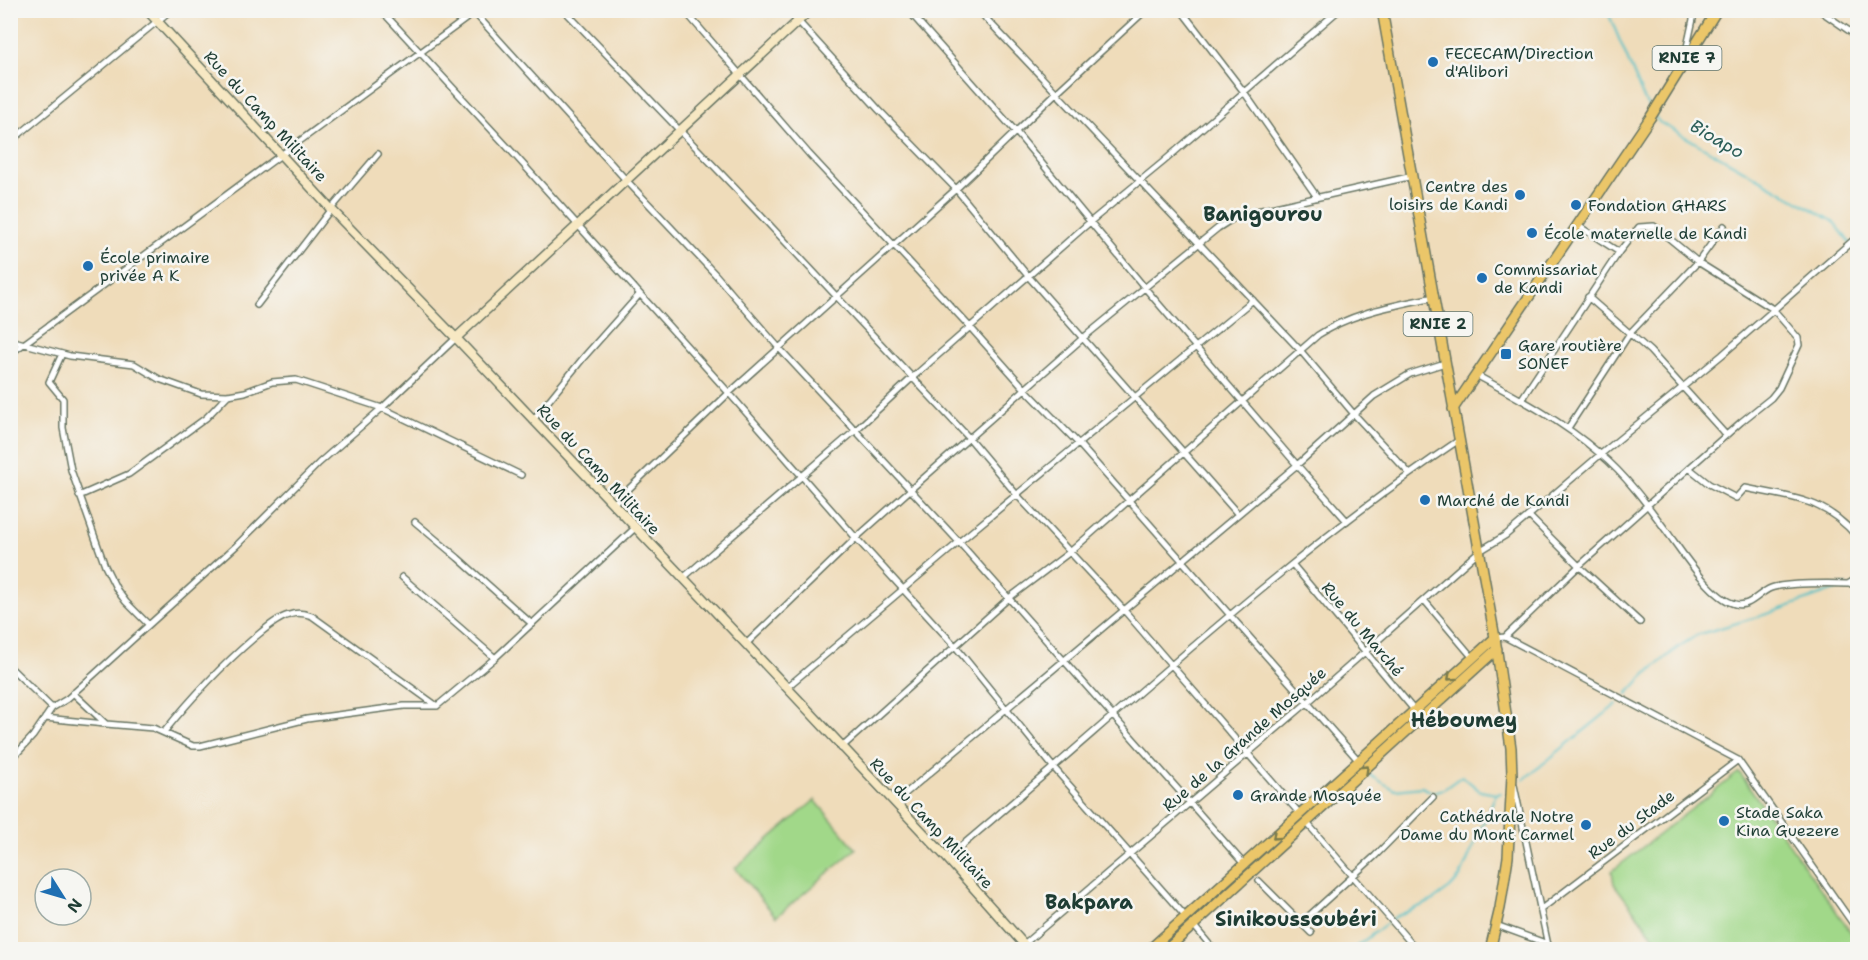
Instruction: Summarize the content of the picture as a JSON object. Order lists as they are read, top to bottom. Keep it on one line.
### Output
{"streets":{"main road":["RNIE 7","RNIE 2"],"street":["Rue du Camp Militaire","Rue du Marché","Rue de la Grande Mosquée","Rue du Stade"]},"crossings":[["RNIE 7","RNIE 2"],["Rue du Camp Militaire","Rue de la Grande Mosquée"],["RNIE 2","Rue de la Grande Mosquée"],["Rue du Marché","Rue de la Grande Mosquée"]],"districts":["Banigourou","Héboumey","Bakpara","Sinikoussoubéri"],"water":["Bioapo"],"places":{"other":["FECECAM/Direction d'Alibori","Centre des loisirs de Kandi","Fondation GHARS","École maternelle de Kandi","École primaire privée A K","Commissariat de Kandi","Marché de Kandi","Grande Mosquée","Stade Saka Kina Guezere","Cathédrale Notre Dame du Mont Carmel"],"transit":["Gare routière SONEF"]},"north":"bottom right"}
